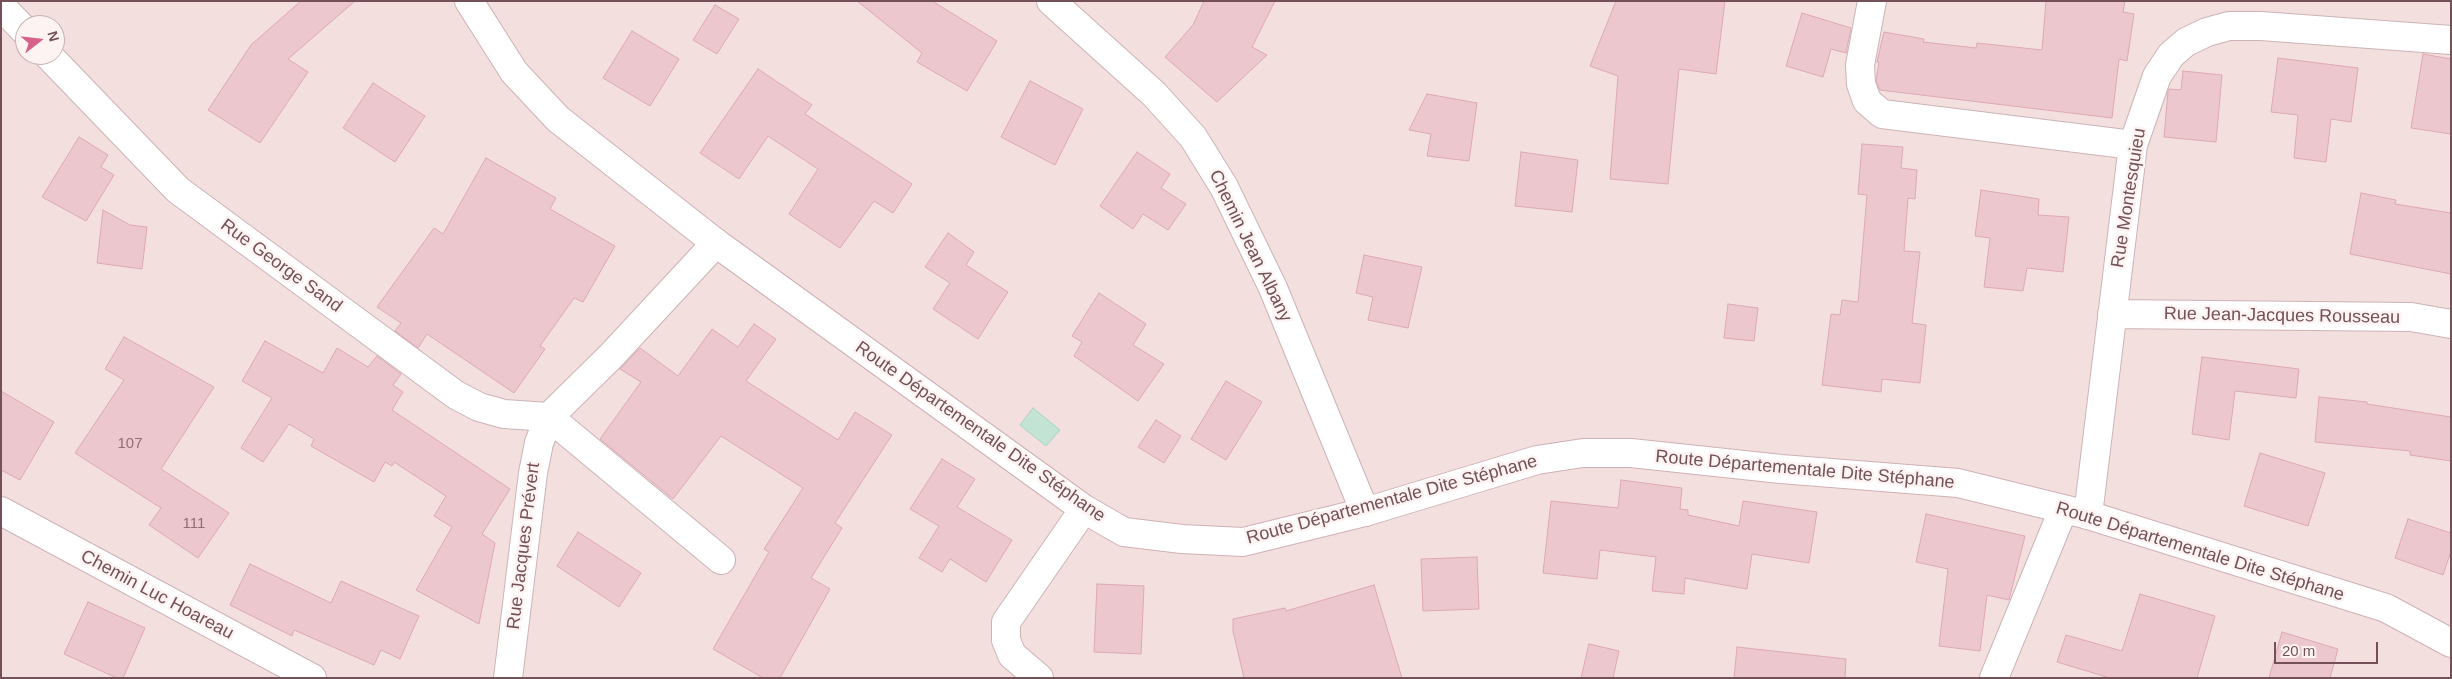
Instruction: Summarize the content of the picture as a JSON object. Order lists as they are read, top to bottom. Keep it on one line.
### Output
{"streets":{"street":["Rue Montesquieu","Chemin Jean Albany","Rue George Sand","Rue Jean-Jacques Rousseau","Route Départementale Dite Stéphane","Rue Jacques Prévert","Chemin Luc Hoareau"]},"crossings":[["Rue Montesquieu","Rue Jean-Jacques Rousseau"],["Rue Montesquieu","Route Départementale Dite Stéphane"],["Chemin Jean Albany","Route Départementale Dite Stéphane"],["Rue George Sand","Rue Jacques Prévert"],["Route Départementale Dite Stéphane","Rue Jacques Prévert"]],"house_numbers":["107","111"],"scale_bar":"20 m","north":"right"}
